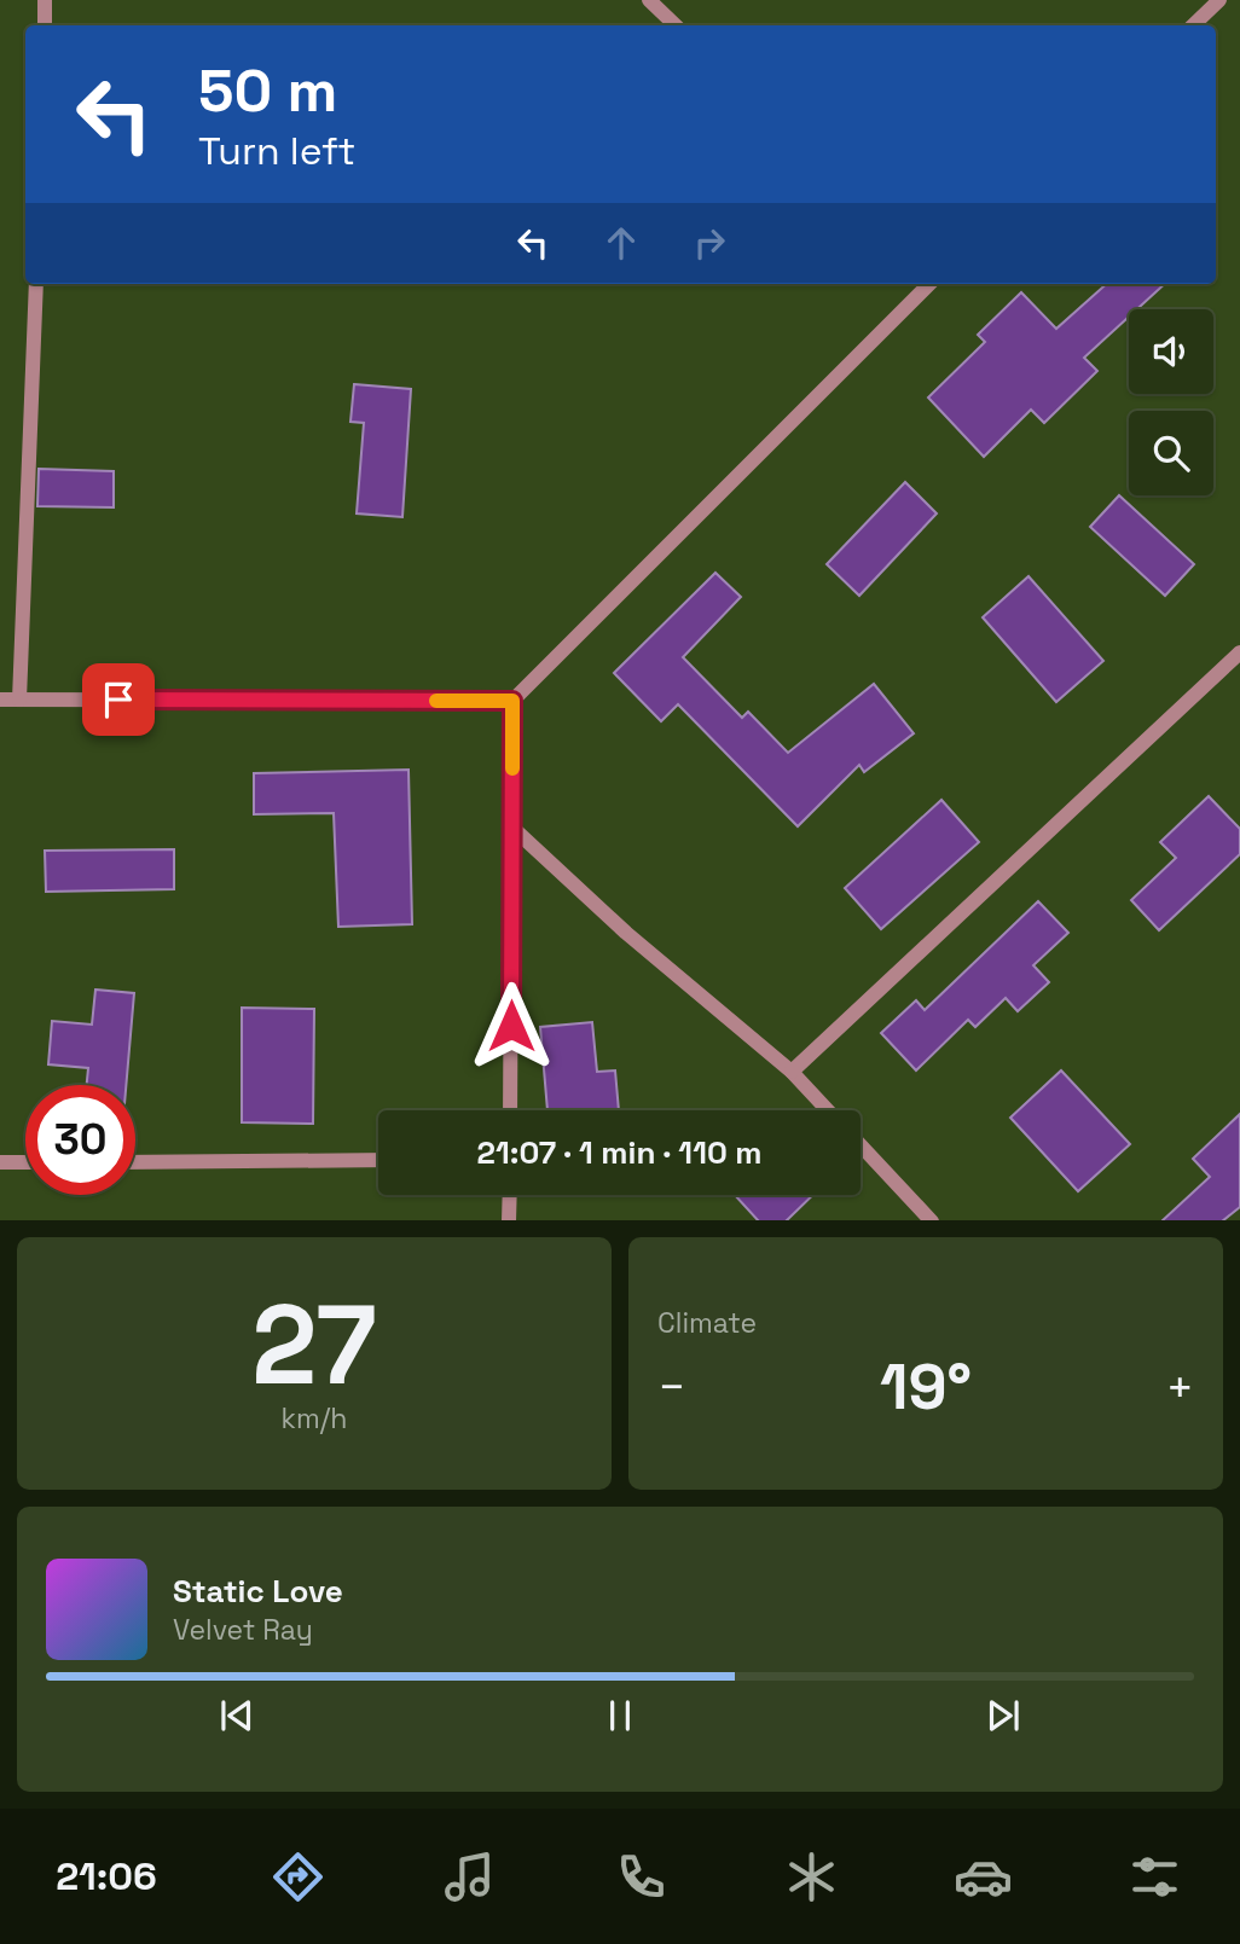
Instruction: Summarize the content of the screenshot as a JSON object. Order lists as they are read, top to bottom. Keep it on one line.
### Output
{"page":{"turn":["50 m","Turn left"],"limit":"30","trip":"21:07 · 1 min · 110 m","tile":[["27","km/h"],"Climate"],"heat":["−","19°","+"],"song":["Static Love","Velvet Ray"],"tabs":"21:06"}}
